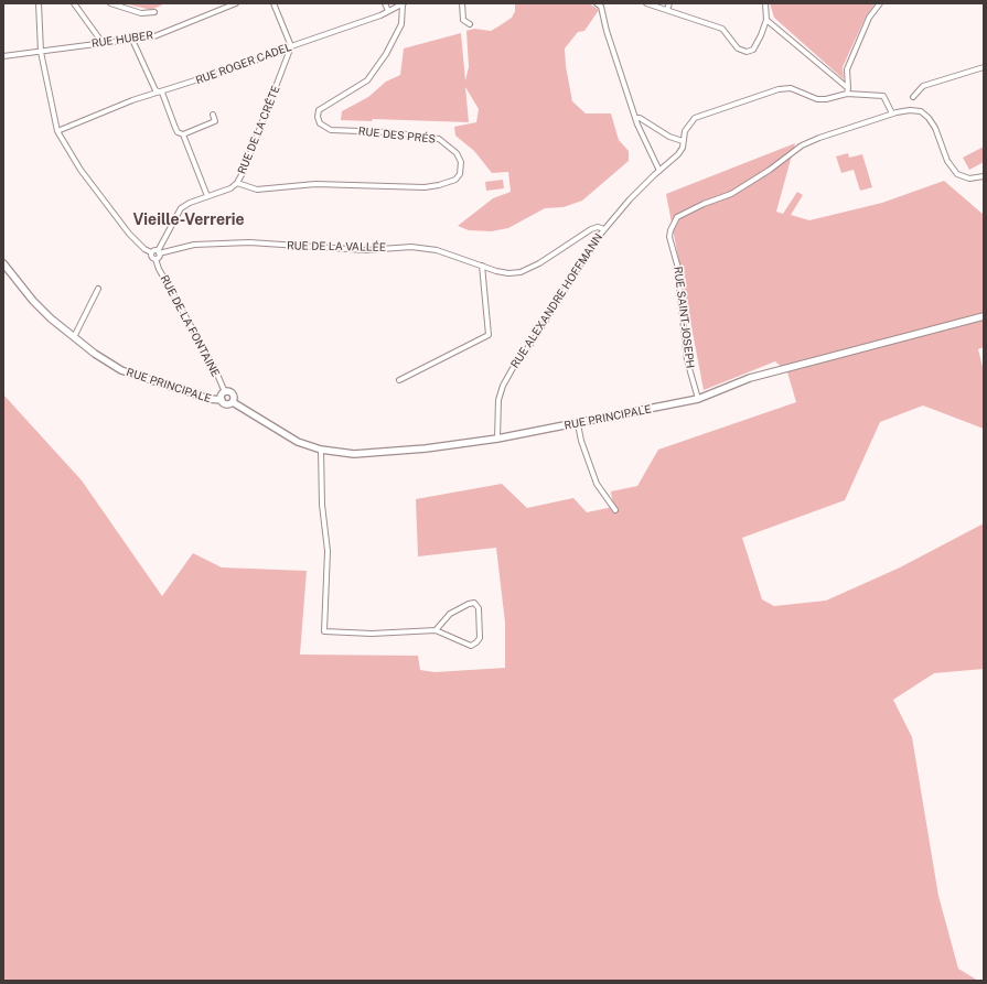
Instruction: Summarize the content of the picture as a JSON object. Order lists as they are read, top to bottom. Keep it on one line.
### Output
{"streets":{"street":["RUE HUBER","RUE ROGER CADEL","RUE DE LA CRÊTE","RUE DES PRÉS","RUE DE LA VALLÉE","RUE ALEXANDRE HOFFMANN","RUE SAINT-JOSEPH","RUE DE LA FONTAINE","RUE PRINCIPALE"]},"crossings":[["RUE HUBER","RUE DE LA FONTAINE"],["RUE ROGER CADEL","RUE DE LA CRÊTE"],["RUE ROGER CADEL","RUE DES PRÉS"],["RUE ROGER CADEL","RUE DE LA FONTAINE"],["RUE DE LA CRÊTE","RUE DES PRÉS"],["RUE DE LA CRÊTE","RUE DE LA VALLÉE"],["RUE DE LA VALLÉE","RUE ALEXANDRE HOFFMANN"],["RUE ALEXANDRE HOFFMANN","RUE SAINT-JOSEPH"],["RUE ALEXANDRE HOFFMANN","RUE PRINCIPALE"],["RUE SAINT-JOSEPH","RUE PRINCIPALE"],["RUE DE LA FONTAINE","RUE PRINCIPALE"]],"districts":["Vieille-Verrerie"]}
